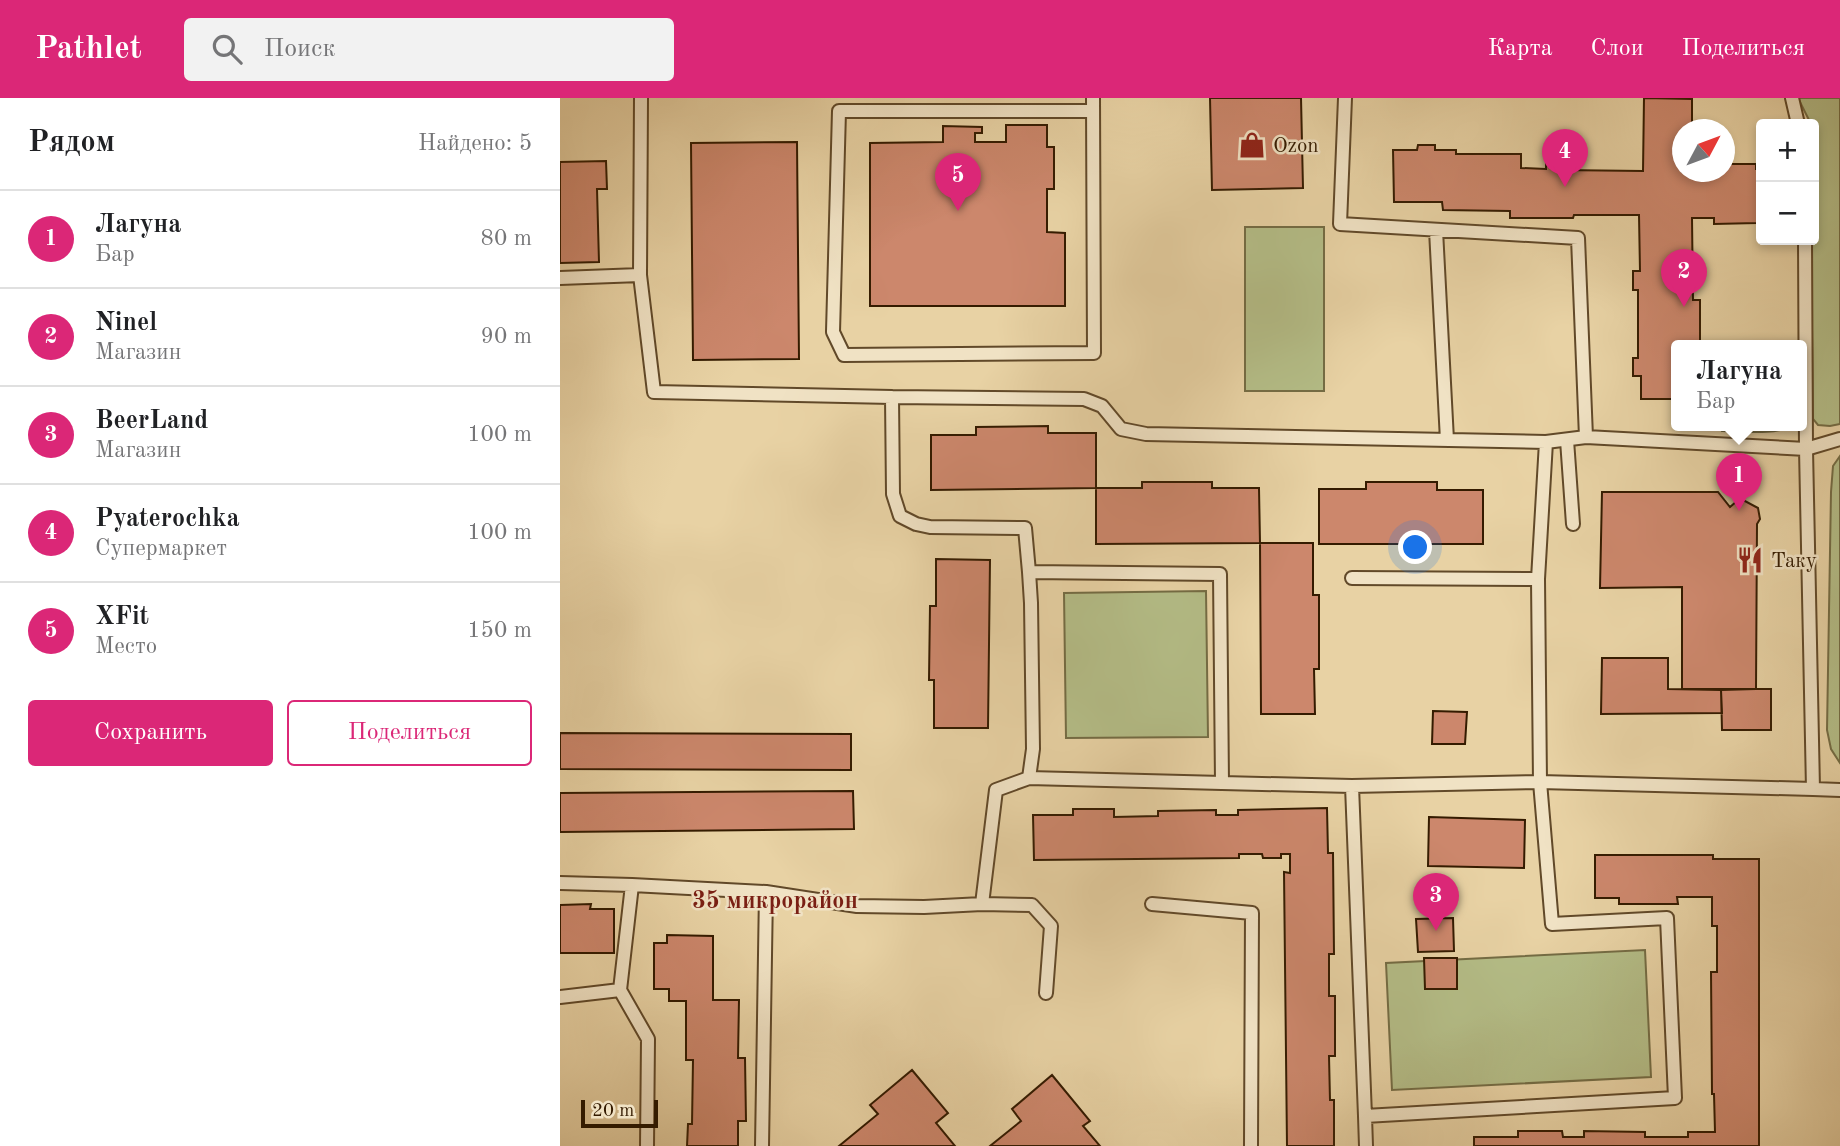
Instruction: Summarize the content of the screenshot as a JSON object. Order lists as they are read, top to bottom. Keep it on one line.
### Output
{"districts":["35 микрорайон"],"places":{"shop":["Ozon"],"restaurant":["Таку"]},"scale_bar":"20 m","north":"top right","page":{"header":"Pathlet","search":"Поиск","nav":["Карта","Слои","Поделиться"],"heading":["Рядом","Найдено: 5"],"map_buttons":["+","−"],"pins":["4","5","2","1","3"],"list":[{"mark":"1","name":"Лагуна","note":"Бар","value":"80 m"},{"mark":"2","name":"Ninel","note":"Магазин","value":"90 m"},{"mark":"3","name":"BeerLand","note":"Магазин","value":"100 m"},{"mark":"4","name":"Pyaterochka","note":"Супермаркет","value":"100 m"},{"mark":"5","name":"XFit","note":"Место","value":"150 m"}],"popup":["Лагуна","Бар"],"buttons":["Сохранить","Поделиться"],"scale":"20 m"}}
